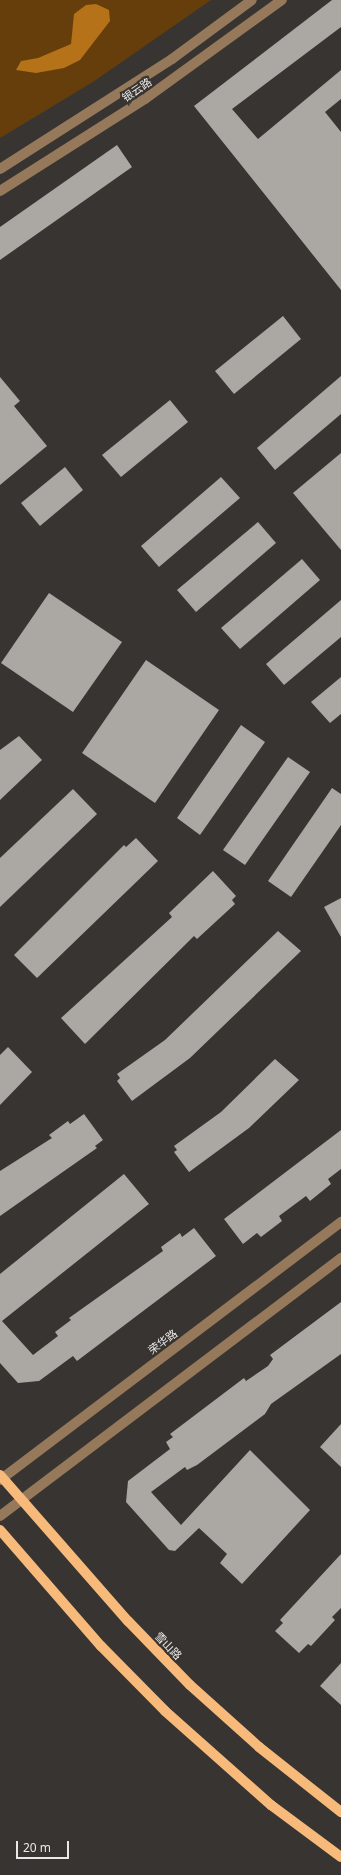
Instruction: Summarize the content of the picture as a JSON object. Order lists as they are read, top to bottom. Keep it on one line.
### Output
{"streets":{"main road":["雪山路"],"street":["银云路","荣华路"]},"crossings":[["荣华路","雪山路"]],"scale_bar":"20 m"}
